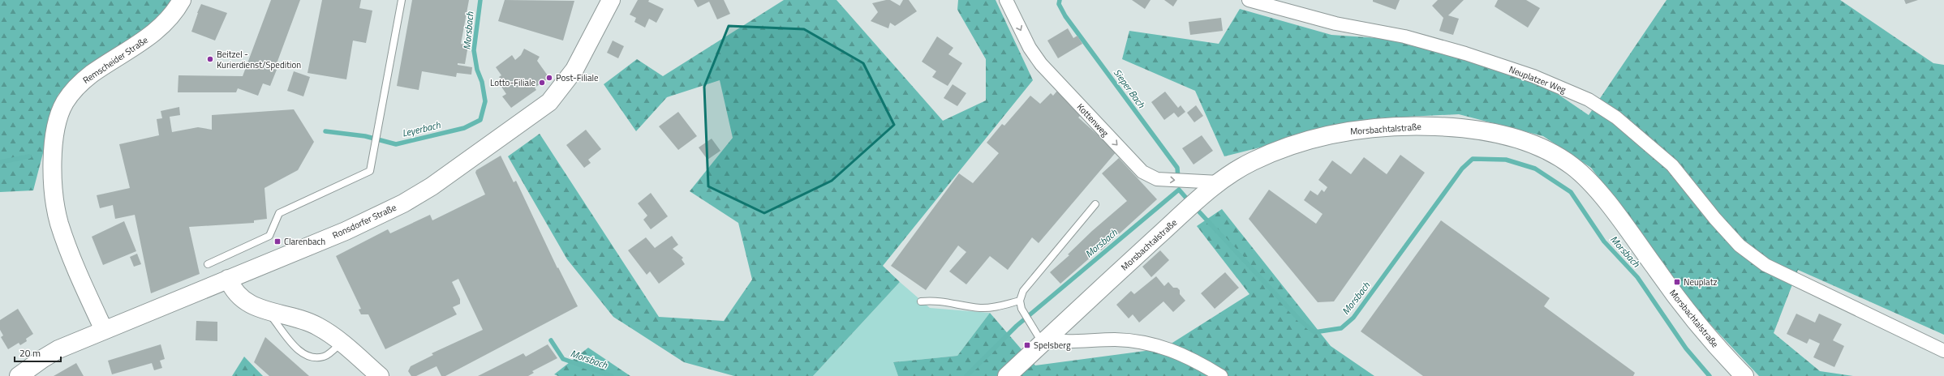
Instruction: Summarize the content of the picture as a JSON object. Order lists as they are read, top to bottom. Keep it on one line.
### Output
{"streets":{"main road":["Remscheider Straße","Morsbachtalstraße","Ronsdorfer Straße"],"street":["Neuplatzer Weg","Kottenweg"]},"crossings":[["Remscheider Straße","Ronsdorfer Straße"],["Kottenweg","Morsbachtalstraße"]],"one_way":["Kottenweg"],"water":["Morsbach","Sieper Bach","Leyerbach"],"places":{"other":["Beitzel - Kurierdienst/Spedition","Post-Filiale","Lotto-Filiale"],"transit":["Clarenbach","Neuplatz","Spelsberg"]},"scale_bar":"20 m"}
